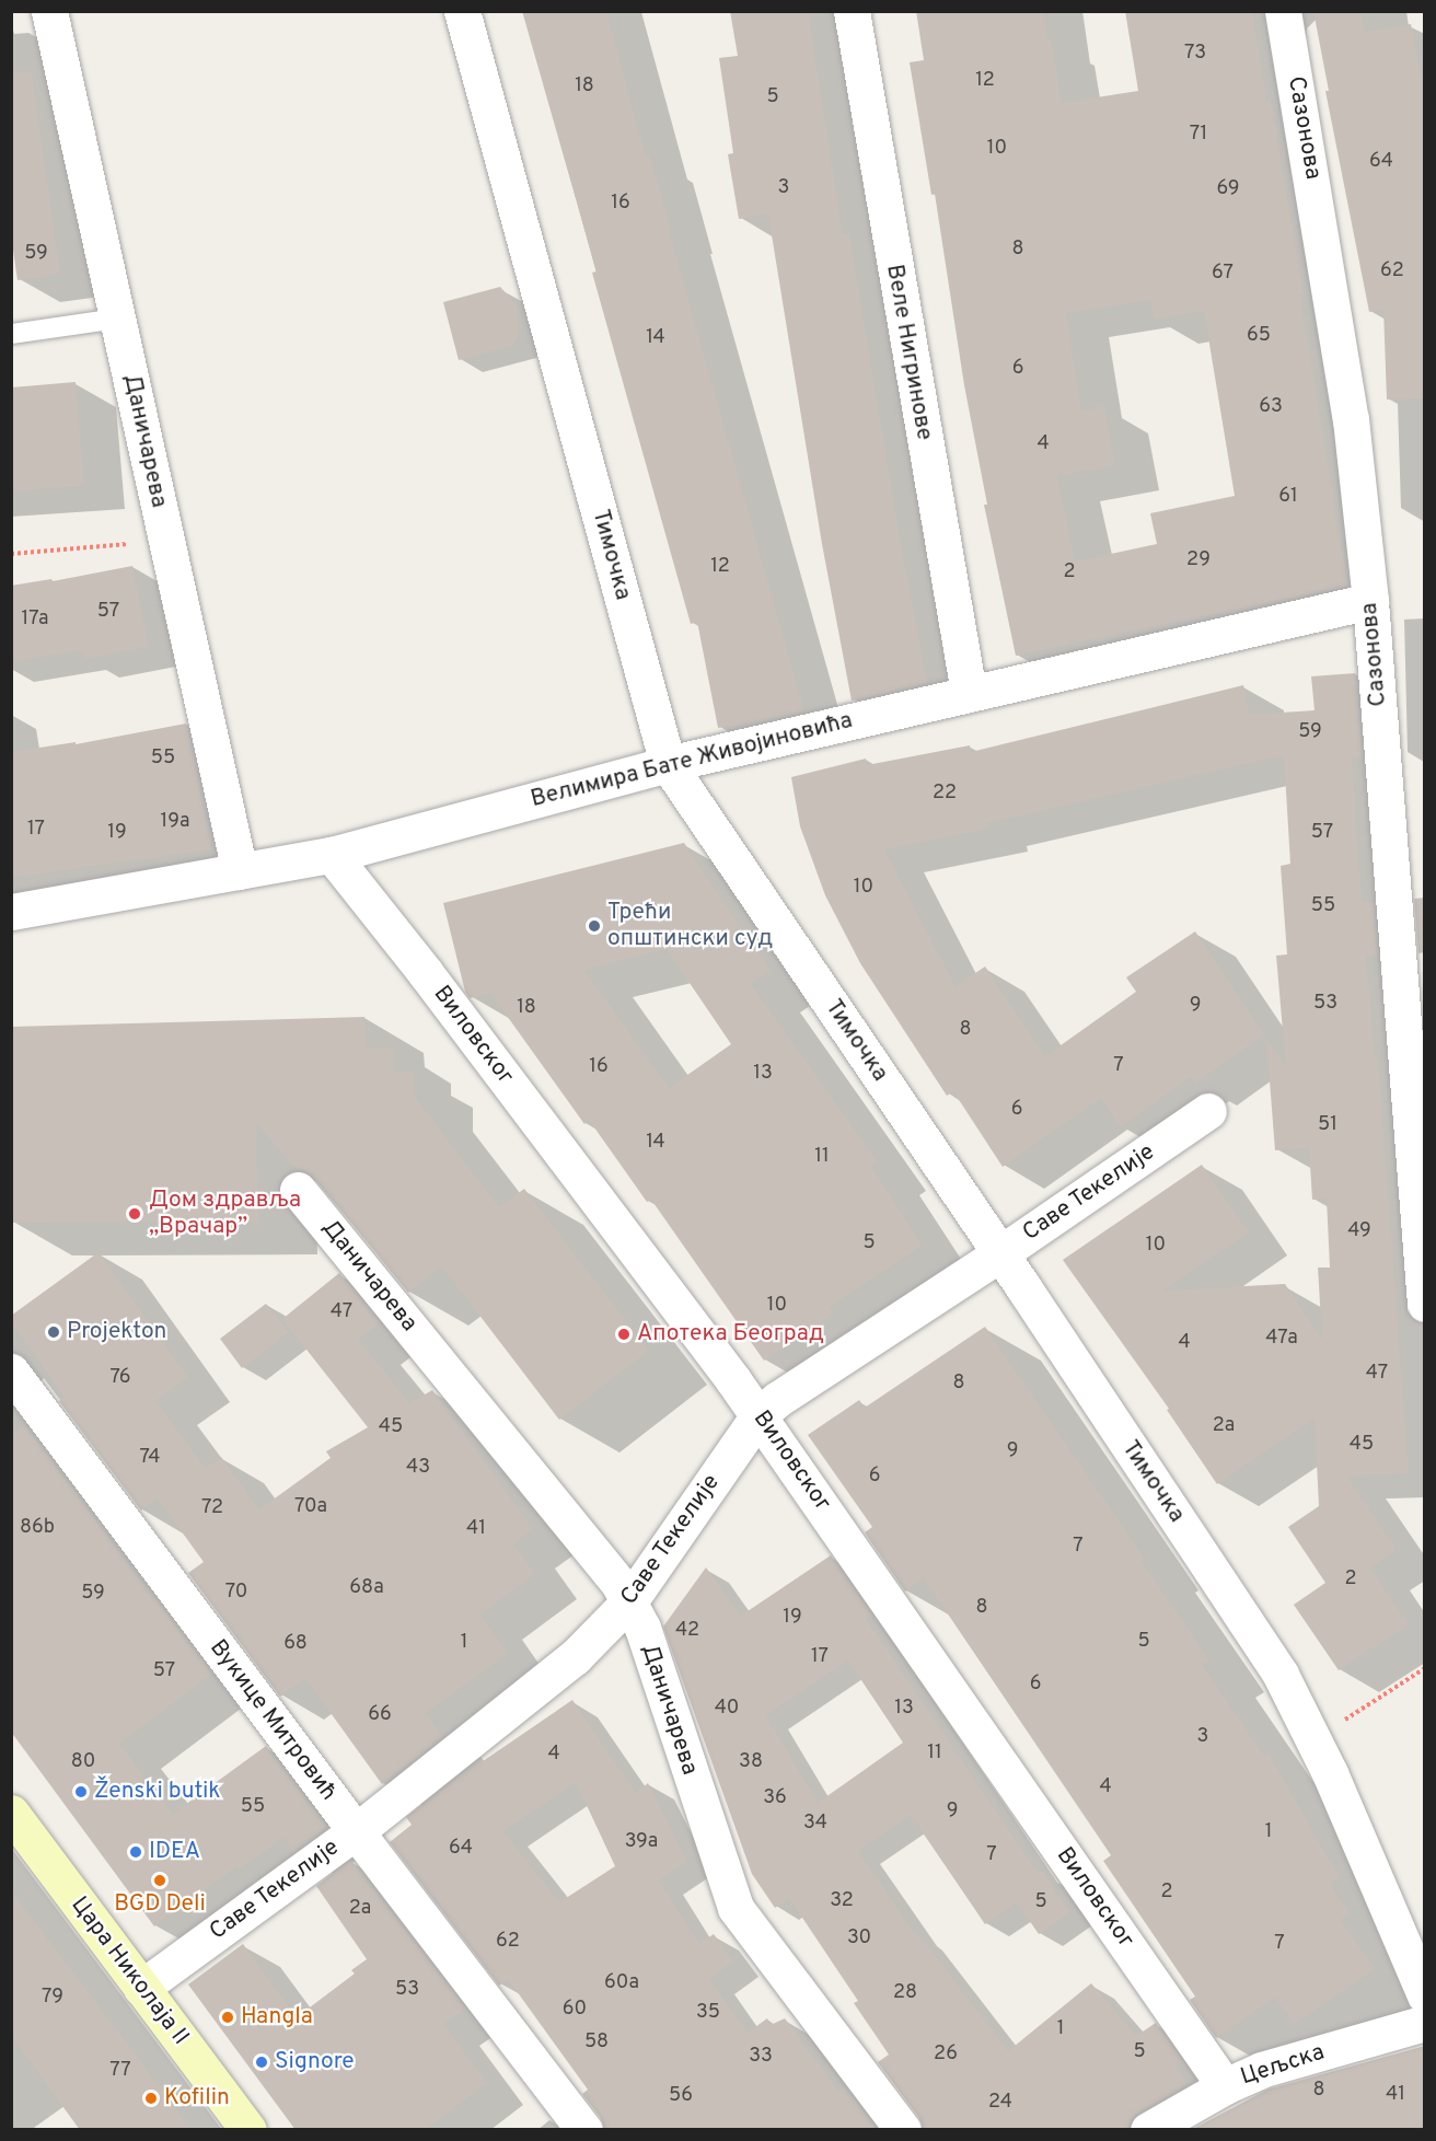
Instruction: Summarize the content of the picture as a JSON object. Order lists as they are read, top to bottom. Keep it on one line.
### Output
{"streets":{"main road":["Цара Николаја II"],"street":["Сазонова","Веле Нигринове","Даничарева","Тимочка","Велимира Бате Живојиновића","Виловског","Саве Текелије","Вукице Митровић","Цељска"]},"crossings":[["Сазонова","Велимира Бате Живојиновића"],["Веле Нигринове","Велимира Бате Живојиновића"],["Даничарева","Велимира Бате Живојиновића"],["Даничарева","Саве Текелије"],["Тимочка","Велимира Бате Живојиновића"],["Тимочка","Саве Текелије"],["Велимира Бате Живојиновића","Виловског"],["Виловског","Саве Текелије"],["Виловског","Цељска"],["Саве Текелије","Вукице Митровић"],["Саве Текелије","Цара Николаја II"]],"places":["Трећи општински суд","Дом здравља „Врачар”","Projekton","Апотека Београд","Ženski butik","IDEA","BGD Deli","Hangla","Signore","Kofilin"],"house_numbers":["73","12","18","5","71","10","64","3","69","16","8","59","62","67","65","14","6","63","4","61","29","12","2","57","17a","59","55","22","19a","17","19","57","10","55","53","9","18","8","7","16","13","6","51","14","11","49","5","10","10","47","47a","4","47","76","8","2a","45","45","9","74","43","6","70a","72","86b","41","7","2","68a","70","59","8","19","42","5","1","68","17","57","6","40","13","66","3","11","4","80","38","4","36","55","9","34","1","39a","64","7","2","32","5","2a","30","62","7","60a","53","28","79","60","35","1","58","5","26","33","77","8","41","56","24"]}
